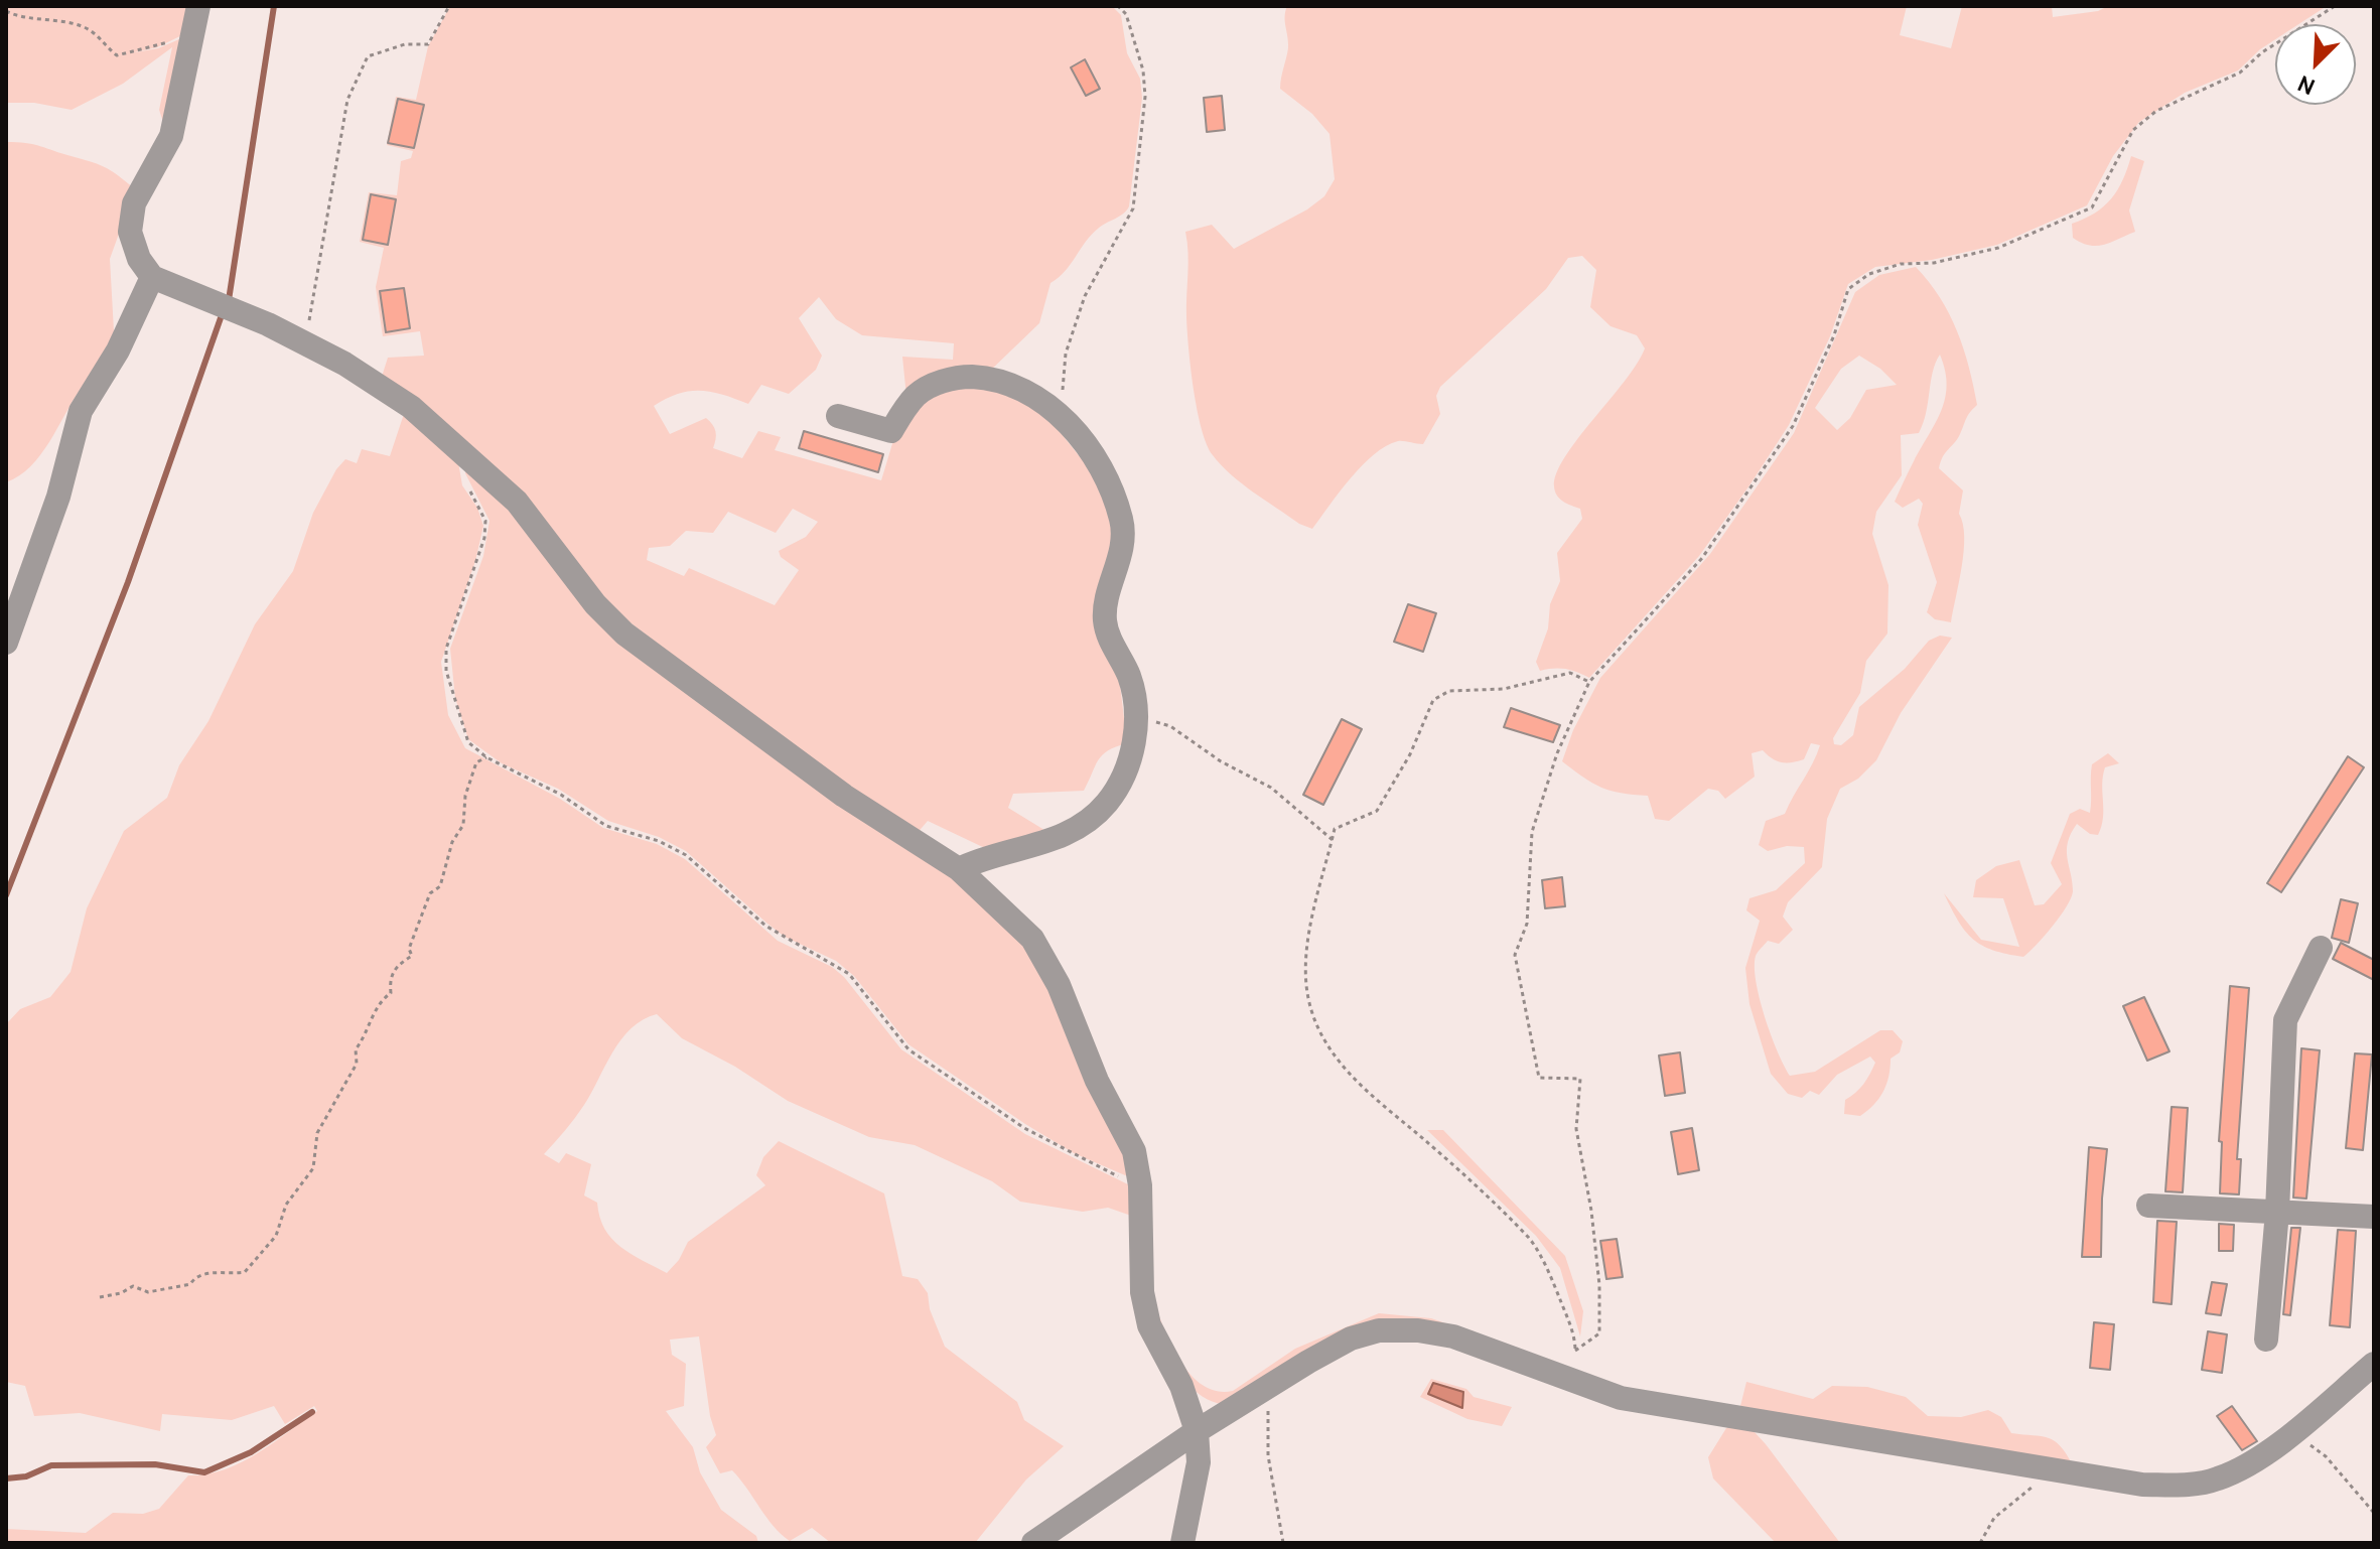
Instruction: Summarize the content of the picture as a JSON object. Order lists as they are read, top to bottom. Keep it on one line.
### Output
{"north":"bottom left"}
